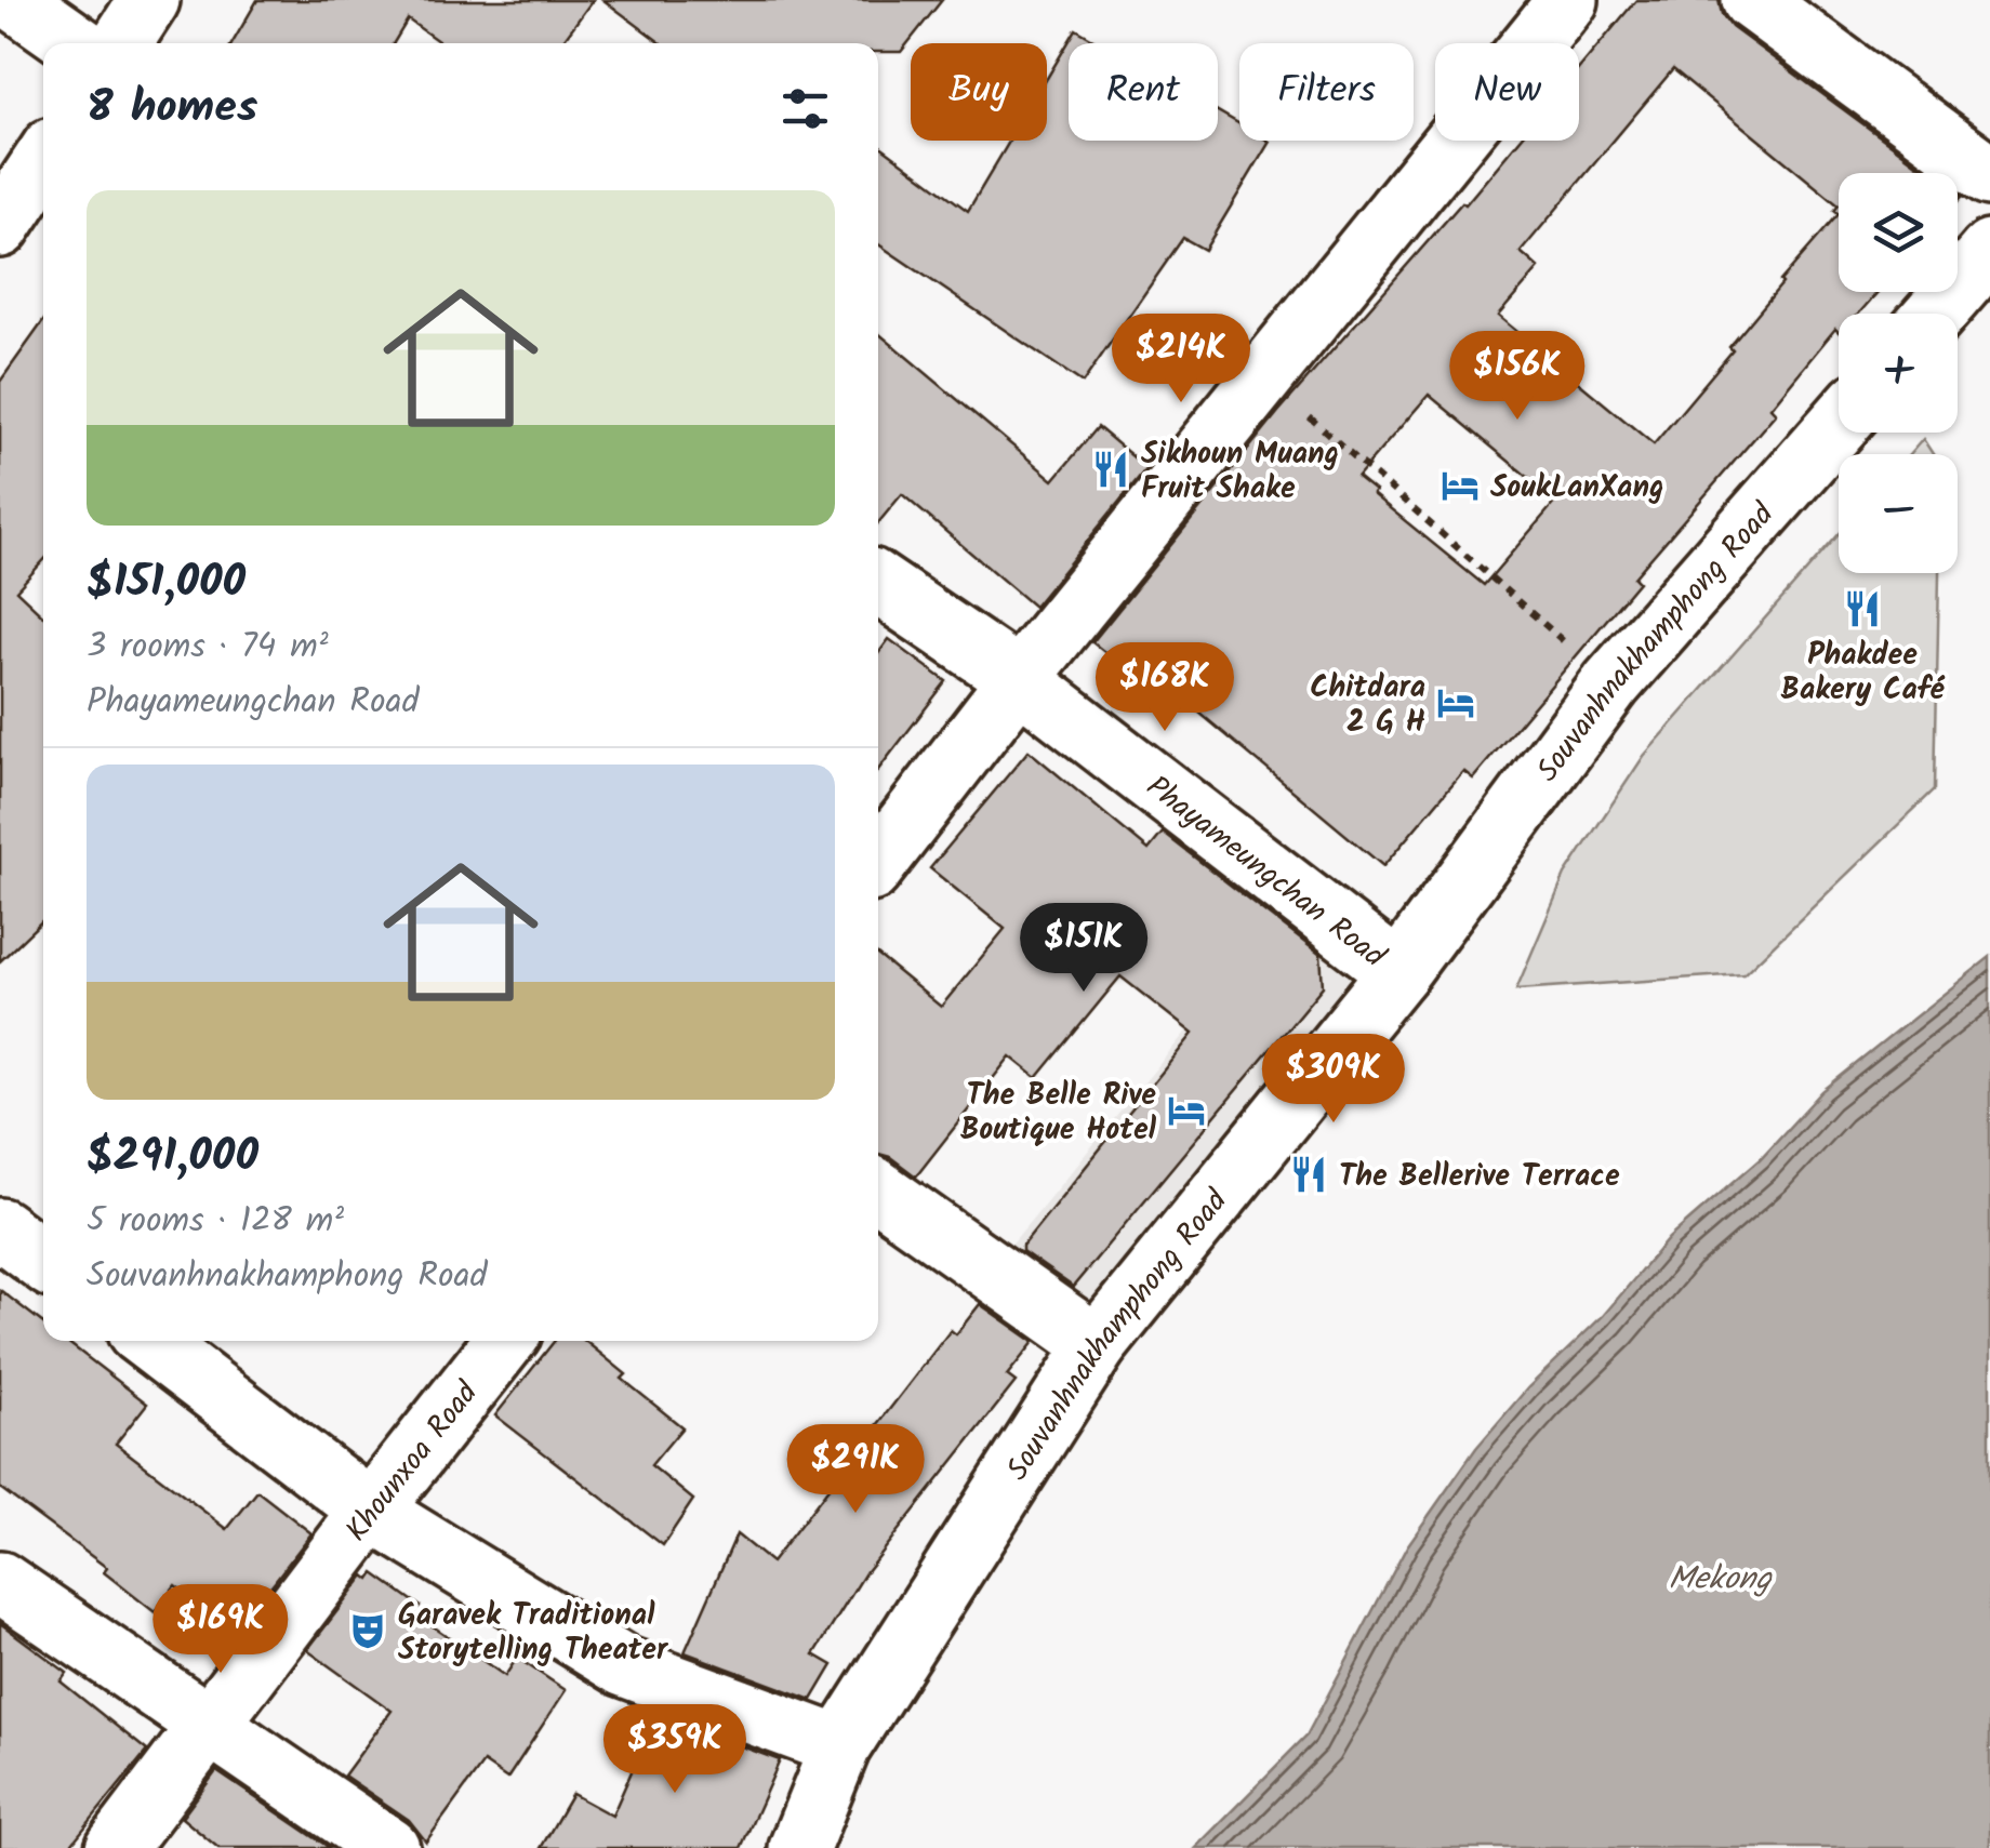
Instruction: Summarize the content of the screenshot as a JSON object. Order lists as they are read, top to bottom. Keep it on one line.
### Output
{"streets":{"street":["Souvanhnakhamphong Road","Phayameungchan Road","Khounxoa Road"]},"crossings":[["Souvanhnakhamphong Road","Phayameungchan Road"]],"water":["Mekong"],"places":{"restaurant":["Sikhoun Muang Fruit Shake","Phakdee Bakery Café","The Bellerive Terrace"],"hotel":["SoukLanXang","Chitdara 2 G H","The Belle Rive Boutique Hotel"],"theatre":["Garavek Traditional Storytelling Theater"]},"page":{"chip":["Buy","Rent","Filters","New"],"heading":"8 homes","map_buttons":["+","−"],"list":[{"name":"$151,000","note":"3 rooms · 74 m² · Phayameungchan Road"},{"name":"$291,000","note":"5 rooms · 128 m² · Souvanhnakhamphong Road"}],"price":["$214K","$156K","$168K","$151K","$309K","$291K","$169K","$359K"]}}
